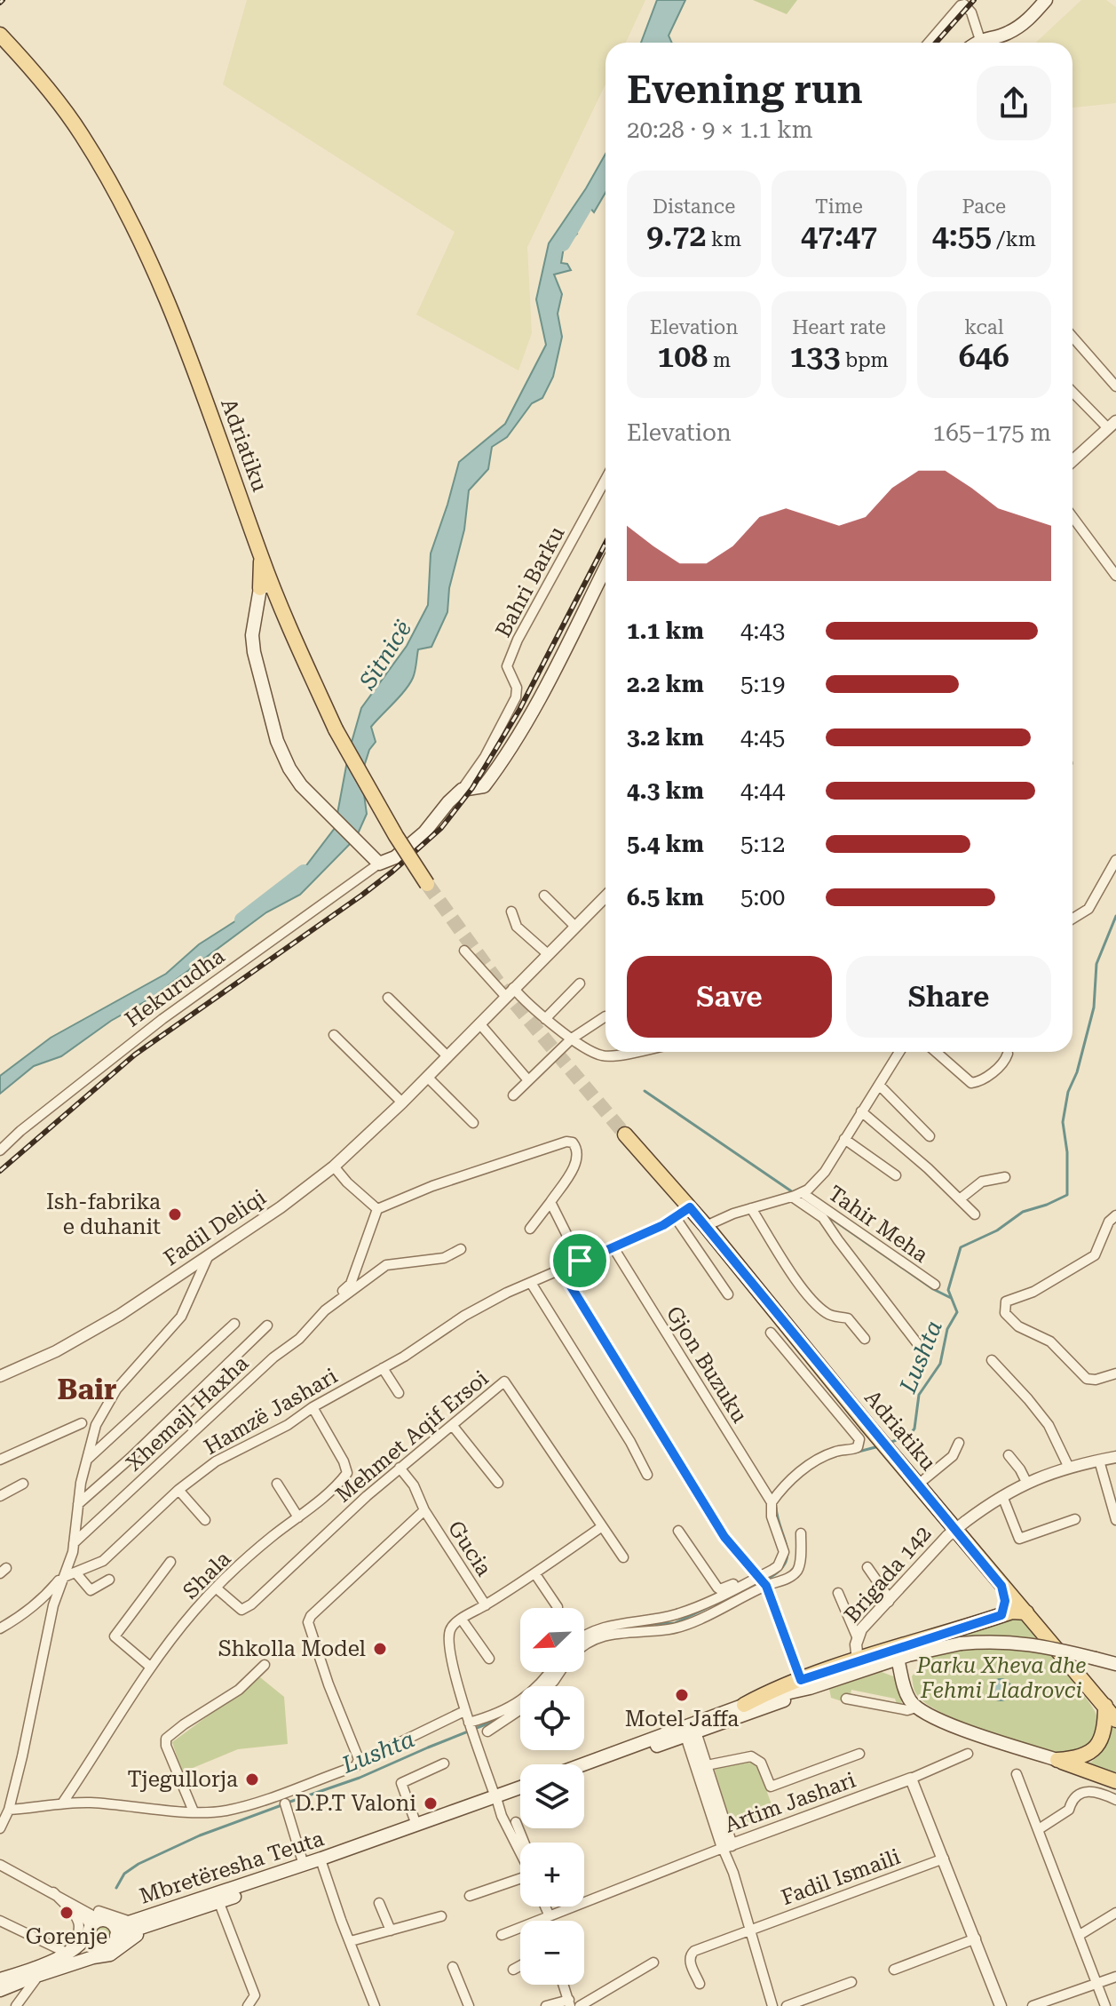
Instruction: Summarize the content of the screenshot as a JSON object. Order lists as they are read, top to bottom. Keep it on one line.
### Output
{"streets":{"main road":["Adriatiku","Hekurudha","Mbretëresha Teuta"],"street":["Bahri Barku","Tahir Meha","Fadil Deliqi","Gjon Buzuku","Hamzë Jashari","Xhemajl Haxha","Mehmet Aqif Ersoi","Gucia","Brigada 142","Shala","Artim Jashari","Fadil Ismaili"]},"crossings":[["Adriatiku","Hamzë Jashari"],["Bahri Barku","Hekurudha"],["Gjon Buzuku","Hamzë Jashari"],["Hamzë Jashari","Shala"],["Mehmet Aqif Ersoi","Gucia"],["Mehmet Aqif Ersoi","Shala"]],"districts":["Bair"],"water":["Sitnicë","Lushta"],"parks":["Parku Xheva dhe Fehmi Lladrovci"],"places":["Ish-fabrika e duhanit","Shkolla Model","Motel Jaffa","Tjegullorja","D.P.T Valoni","Gorenje"],"north":"bottom left","page":{"heading":["Evening run","20:28 · 9 × 1.1 km"],"stats":[["Distance","9.72 km"],["Time","47:47"],["Pace","4:55 /km"],["Elevation","108 m"],["Heart rate","133 bpm"],["kcal","646"]],"chart":["Elevation","165–175 m"],"list":[{"name":"1.1 km","note":"4:43"},{"name":"2.2 km","note":"5:19"},{"name":"3.2 km","note":"4:45"},{"name":"4.3 km","note":"4:44"},{"name":"5.4 km","note":"5:12"},{"name":"6.5 km","note":"5:00"}],"buttons":["Save","Share"],"map_buttons":["+","−"]}}
